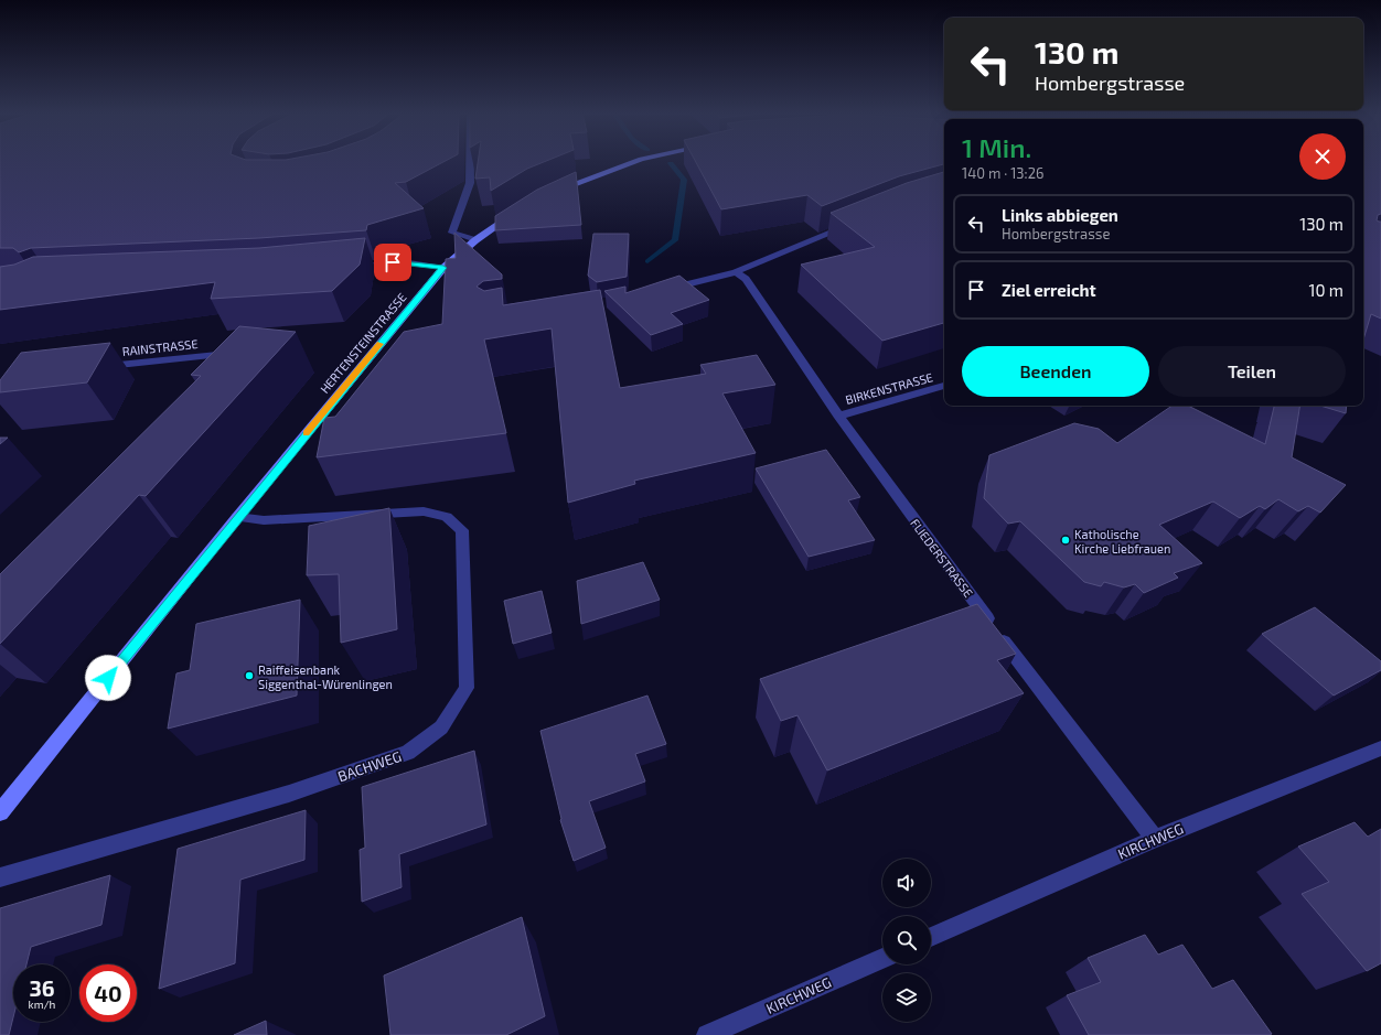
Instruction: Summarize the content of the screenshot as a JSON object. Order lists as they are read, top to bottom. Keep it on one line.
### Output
{"streets":{"street":["HERTENSTEINSTRASSE","RAINSTRASSE","BIRKENSTRASSE","FLIEDERSTRASSE","BACHWEG","KIRCHWEG"]},"crossings":[["HERTENSTEINSTRASSE","BACHWEG"],["BIRKENSTRASSE","FLIEDERSTRASSE"],["FLIEDERSTRASSE","KIRCHWEG"]],"places":["Katholische Kirche Liebfrauen","Raiffeisenbank Siggenthal-Würenlingen"],"page":{"turn":["130 m","Hombergstrasse"],"heading":["1 Min.","140 m · 13:26"],"list":[{"name":"Links abbiegen","note":"Hombergstrasse","value":"130 m"},{"name":"Ziel erreicht","value":"10 m"}],"buttons":["Beenden","Teilen"],"speed":"36 km/h","limit":"40"}}
